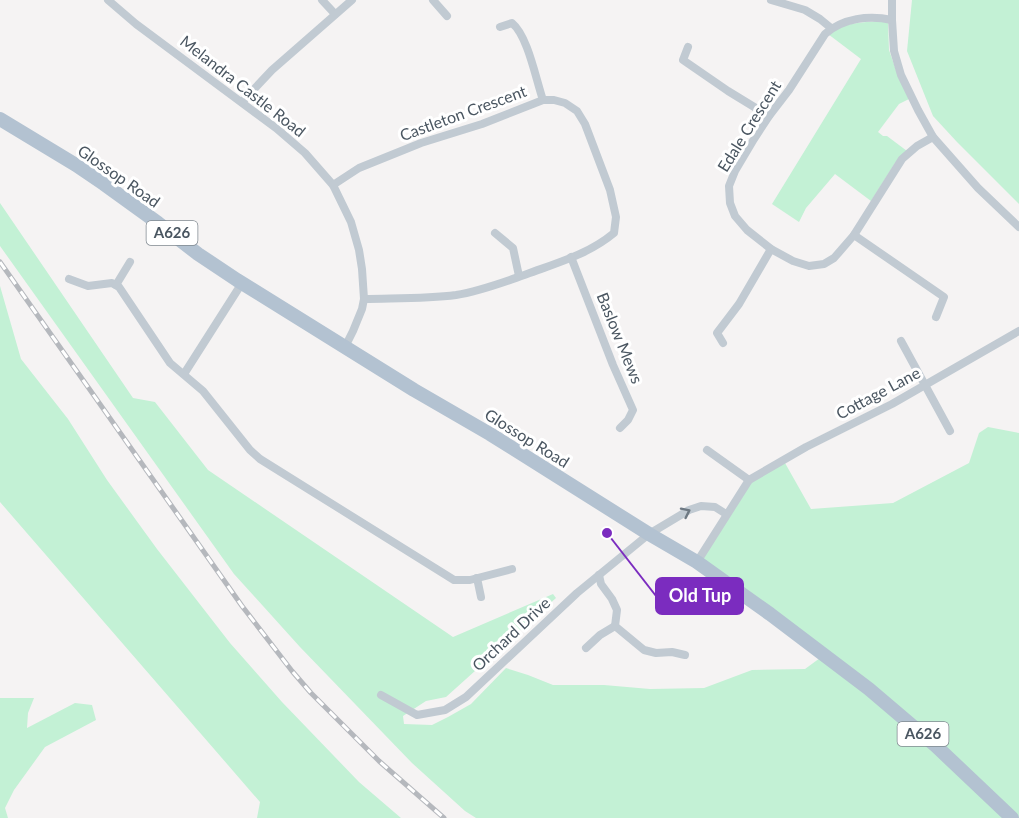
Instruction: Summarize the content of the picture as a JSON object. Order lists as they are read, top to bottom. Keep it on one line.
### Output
{"streets":{"main road":["Glossop Road","A626"],"street":["Melandra Castle Road","Castleton Crescent","Edale Crescent","Baslow Mews","Cottage Lane","Orchard Drive"]},"crossings":[["Melandra Castle Road","Castleton Crescent"],["Melandra Castle Road","Glossop Road"],["Castleton Crescent","Baslow Mews"],["Glossop Road","Cottage Lane"],["Glossop Road","Orchard Drive"]],"places":["Old Tup"]}
